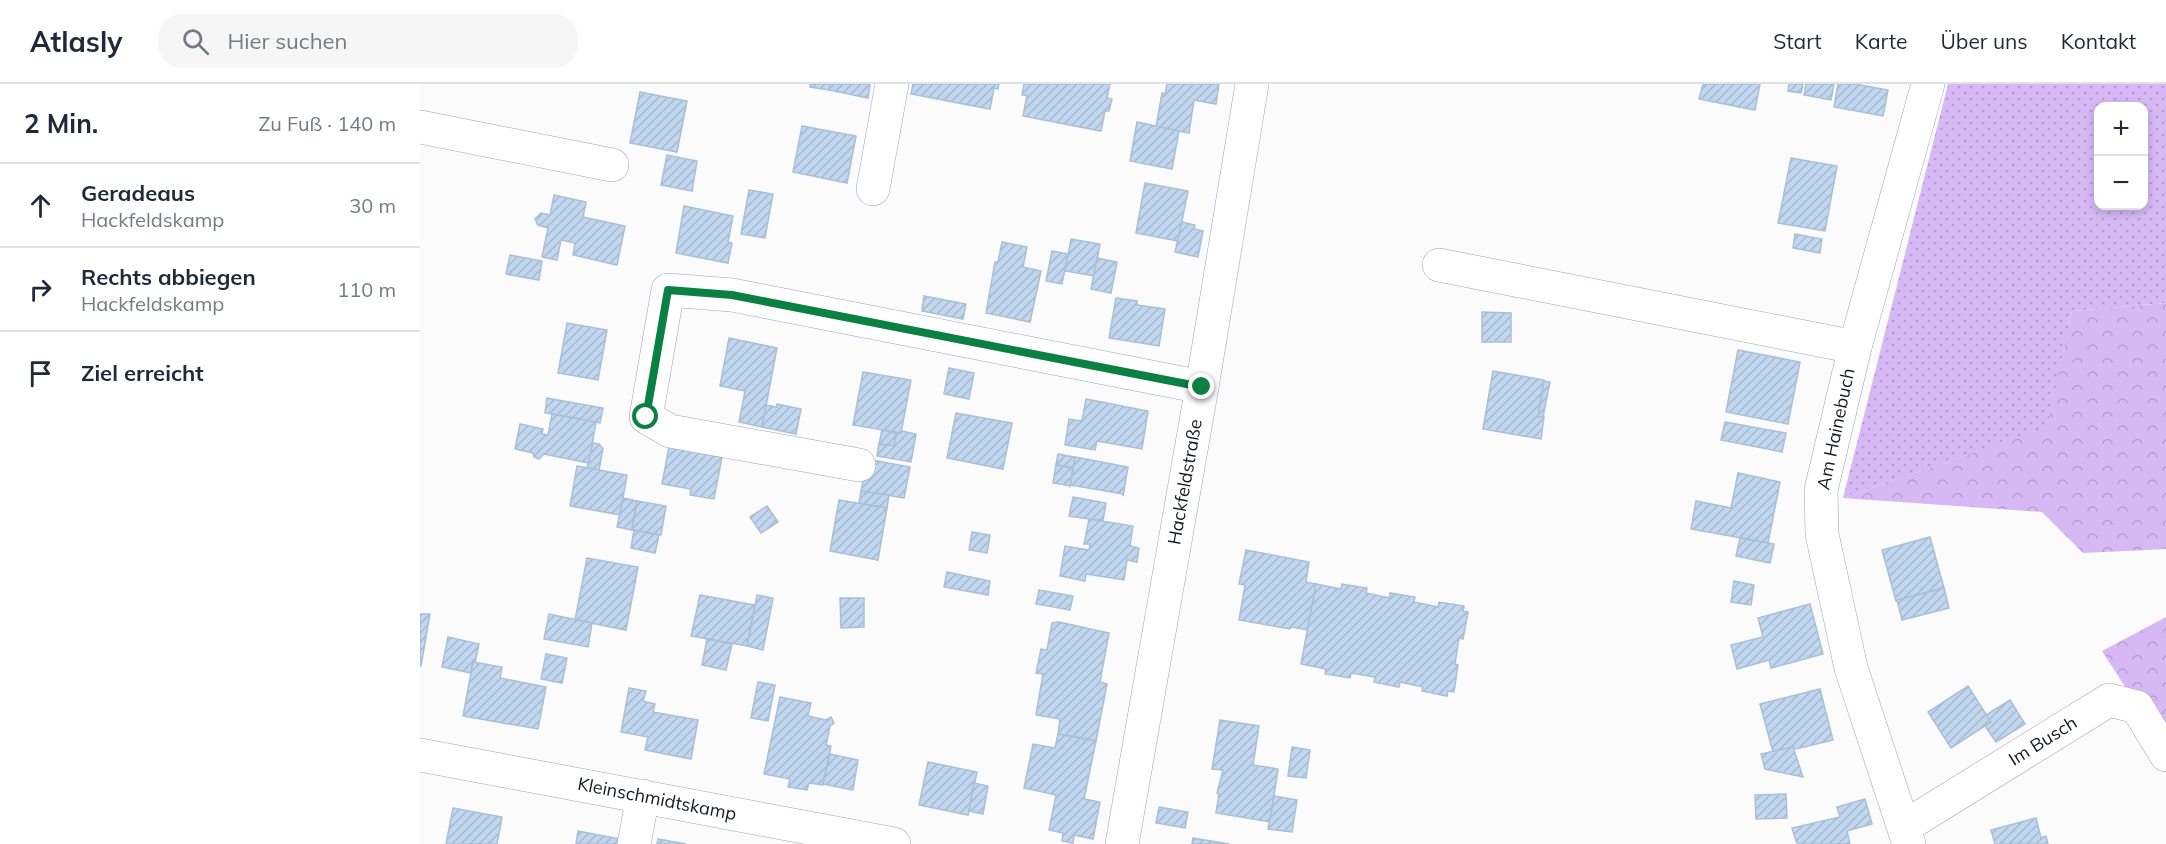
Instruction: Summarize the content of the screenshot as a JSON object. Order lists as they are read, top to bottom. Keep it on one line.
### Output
{"streets":{"street":["Am Hainebuch","Hackfeldstraße","Im Busch","Kleinschmidtskamp"]},"crossings":[["Am Hainebuch","Im Busch"]],"page":{"header":"Atlasly","search":"Hier suchen","nav":["Start","Karte","Über uns","Kontakt"],"heading":["2 Min.","Zu Fuß · 140 m"],"map_buttons":["+","−"],"list":[["Geradeaus","Hackfeldskamp","30 m"],["Rechts abbiegen","Hackfeldskamp","110 m"],"Ziel erreicht"]}}
